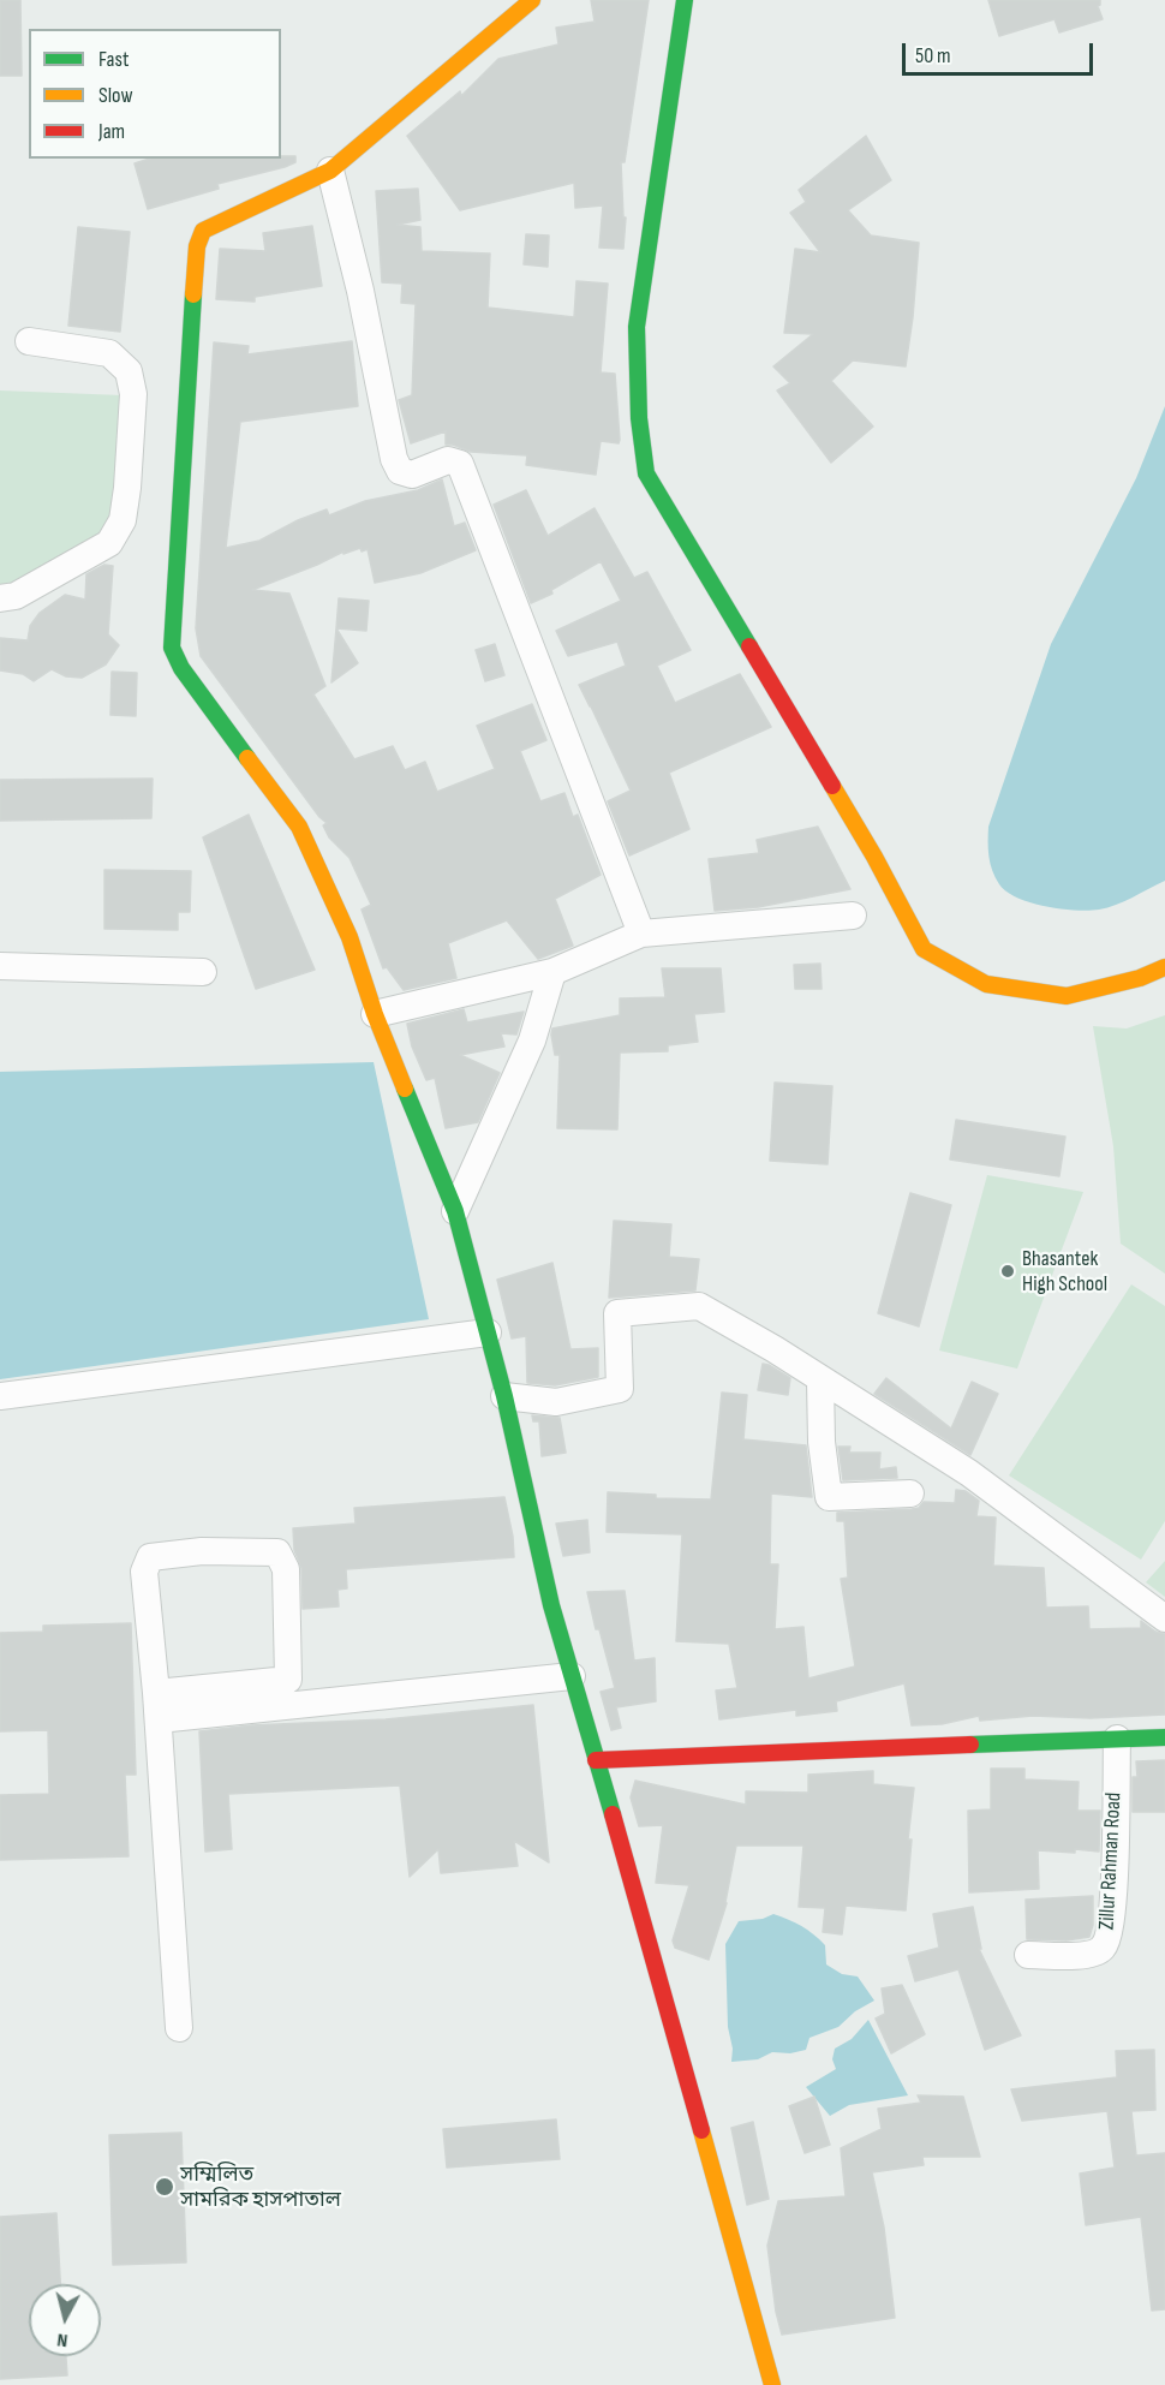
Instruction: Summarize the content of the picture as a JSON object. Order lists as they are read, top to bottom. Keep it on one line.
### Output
{"streets":{"street":["Zillur Rahman Road"]},"places":["Bhasantek High School","সম্মিলিত সামরিক হাসপাতাল"],"legend":["Fast","Slow","Jam"],"scale_bar":"50 m","north":"bottom"}
